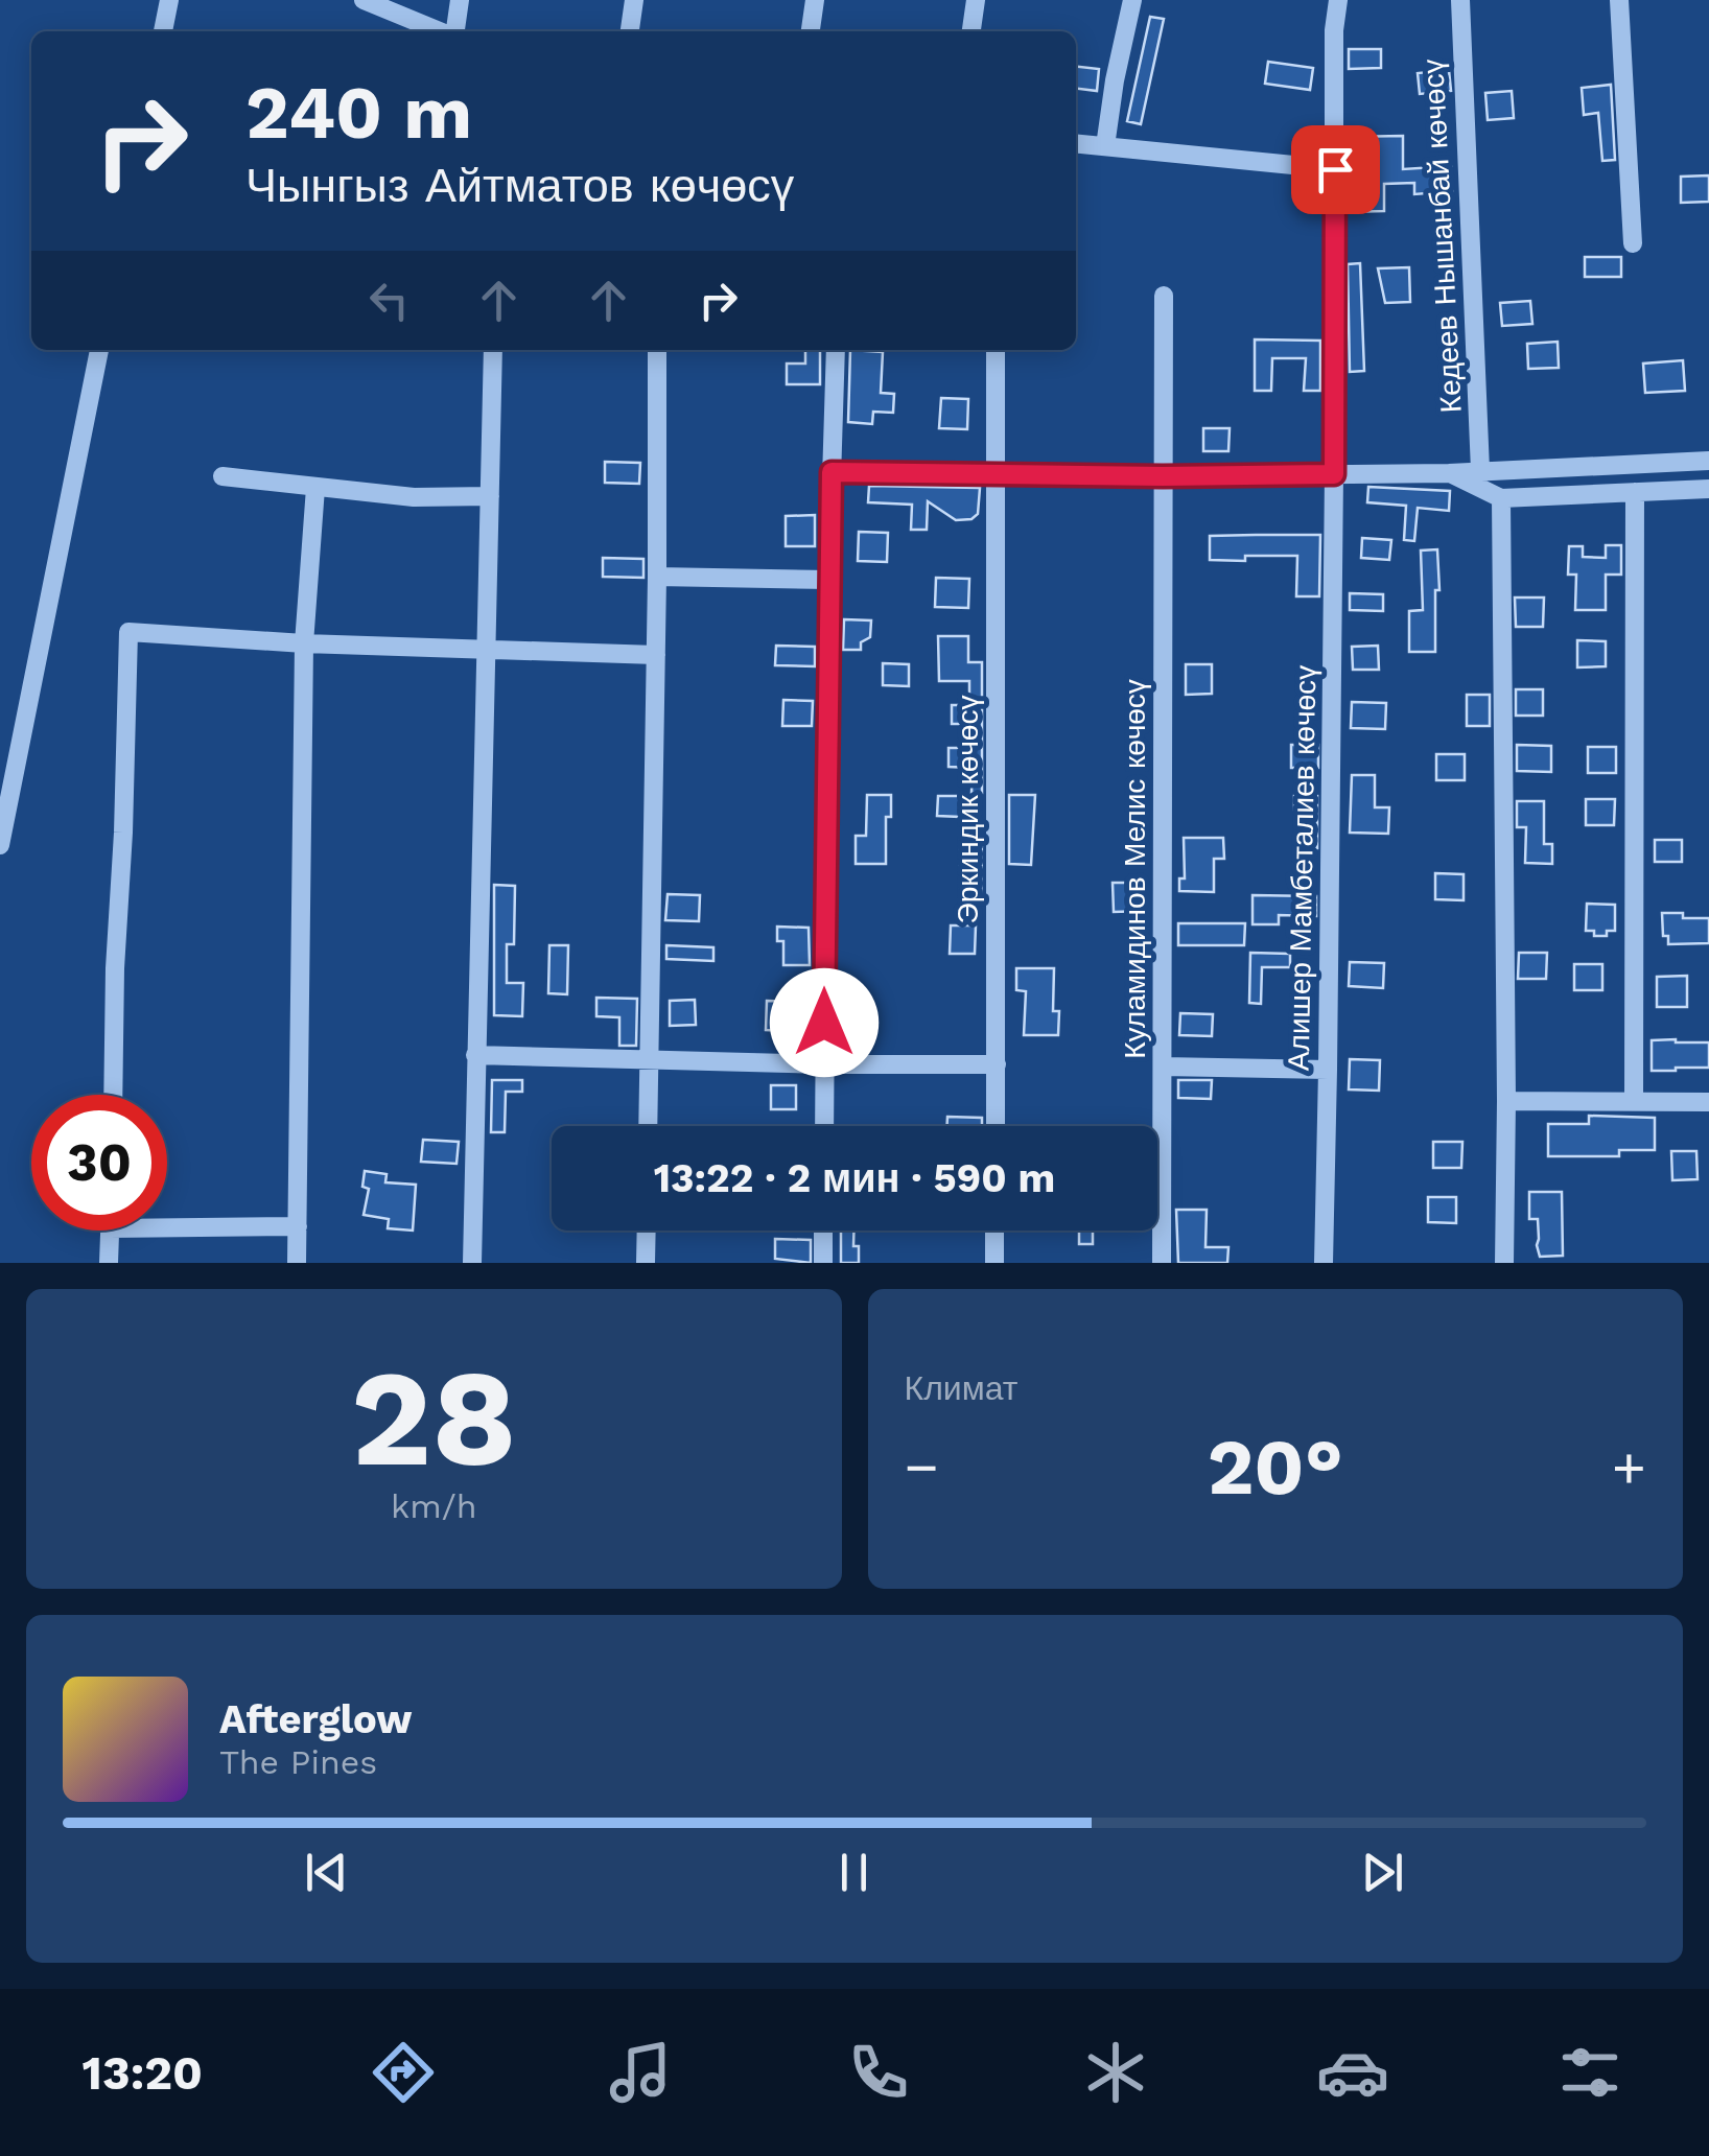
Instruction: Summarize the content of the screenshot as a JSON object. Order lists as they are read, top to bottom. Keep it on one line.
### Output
{"streets":{"street":["Кедеев Нышанбай көчөсү","Эркиндик көчөсү","Алишер Мамбеталиев көчөсү","Куламидинов Мелис көчөсү"]},"page":{"turn":["240 m","Чынгыз Айтматов көчөсү"],"limit":"30","trip":"13:22 · 2 мин · 590 m","tile":[["28","km/h"],"Климат"],"heat":["−","20°","+"],"song":["Afterglow","The Pines"],"tabs":"13:20"}}
